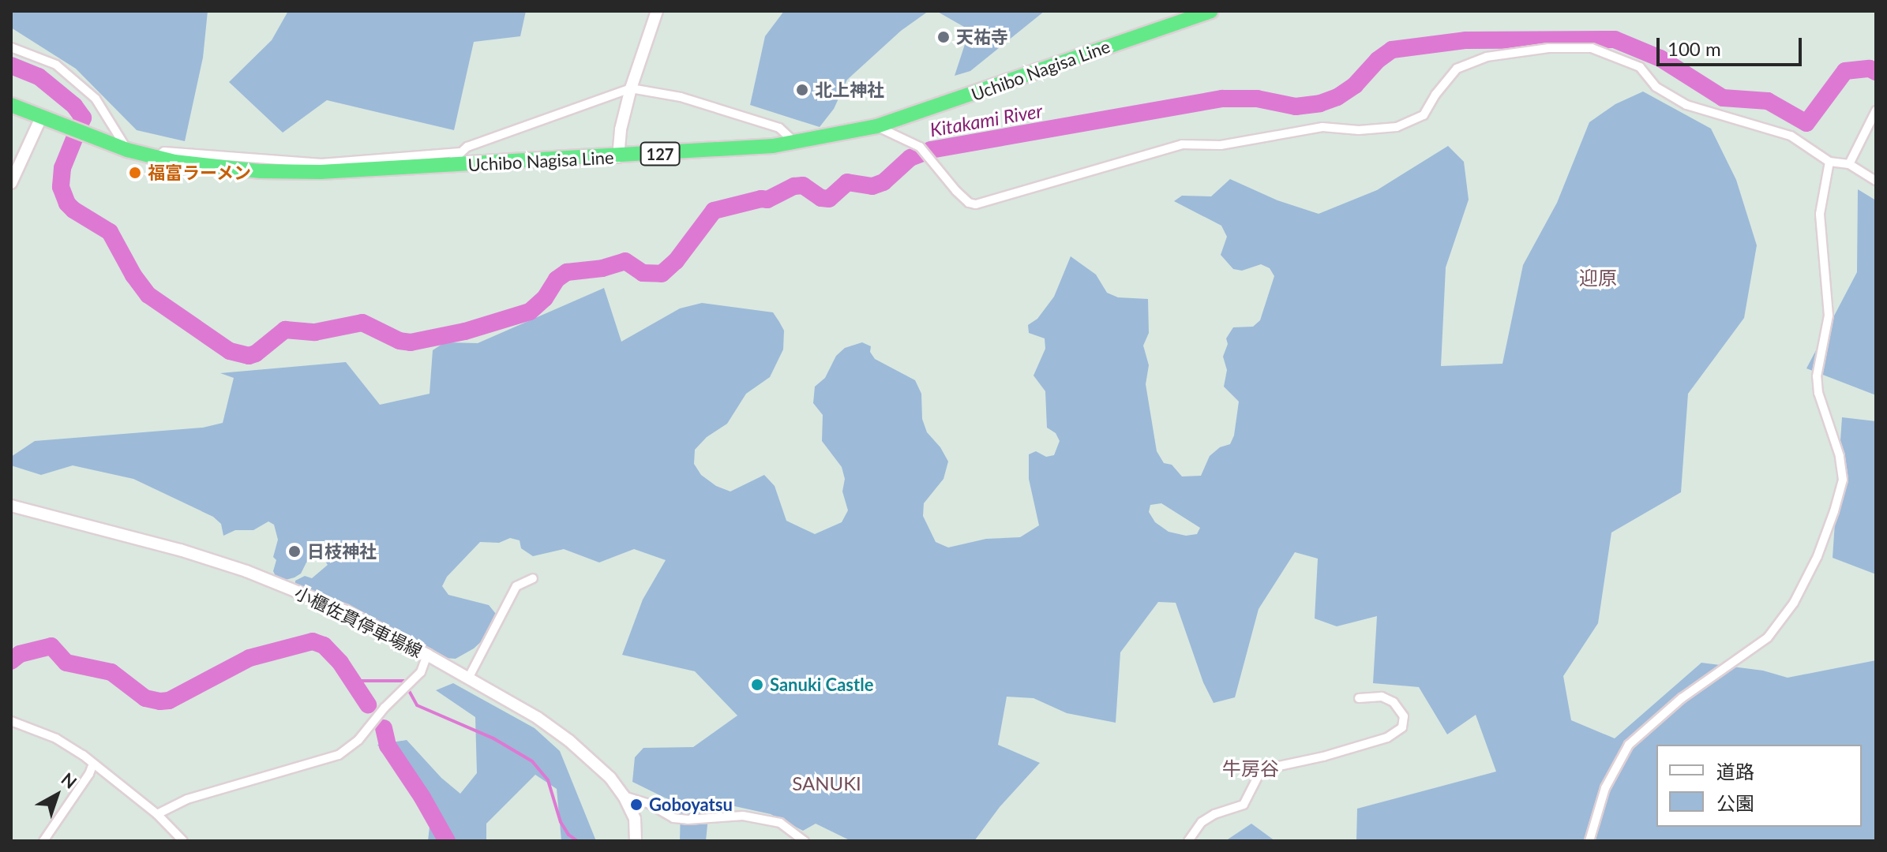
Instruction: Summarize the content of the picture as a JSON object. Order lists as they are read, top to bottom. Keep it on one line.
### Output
{"streets":{"highway":["Uchibo Nagisa Line","127"],"main road":["小櫃佐貫停車場線"]},"districts":["迎原","牛房谷","SANUKI"],"water":["Kitakami River"],"places":["天祐寺","北上神社","福富ラーメン","日枝神社","Sanuki Castle","Goboyatsu"],"legend":["道路","公園"],"scale_bar":"100 m","north":"top right"}
